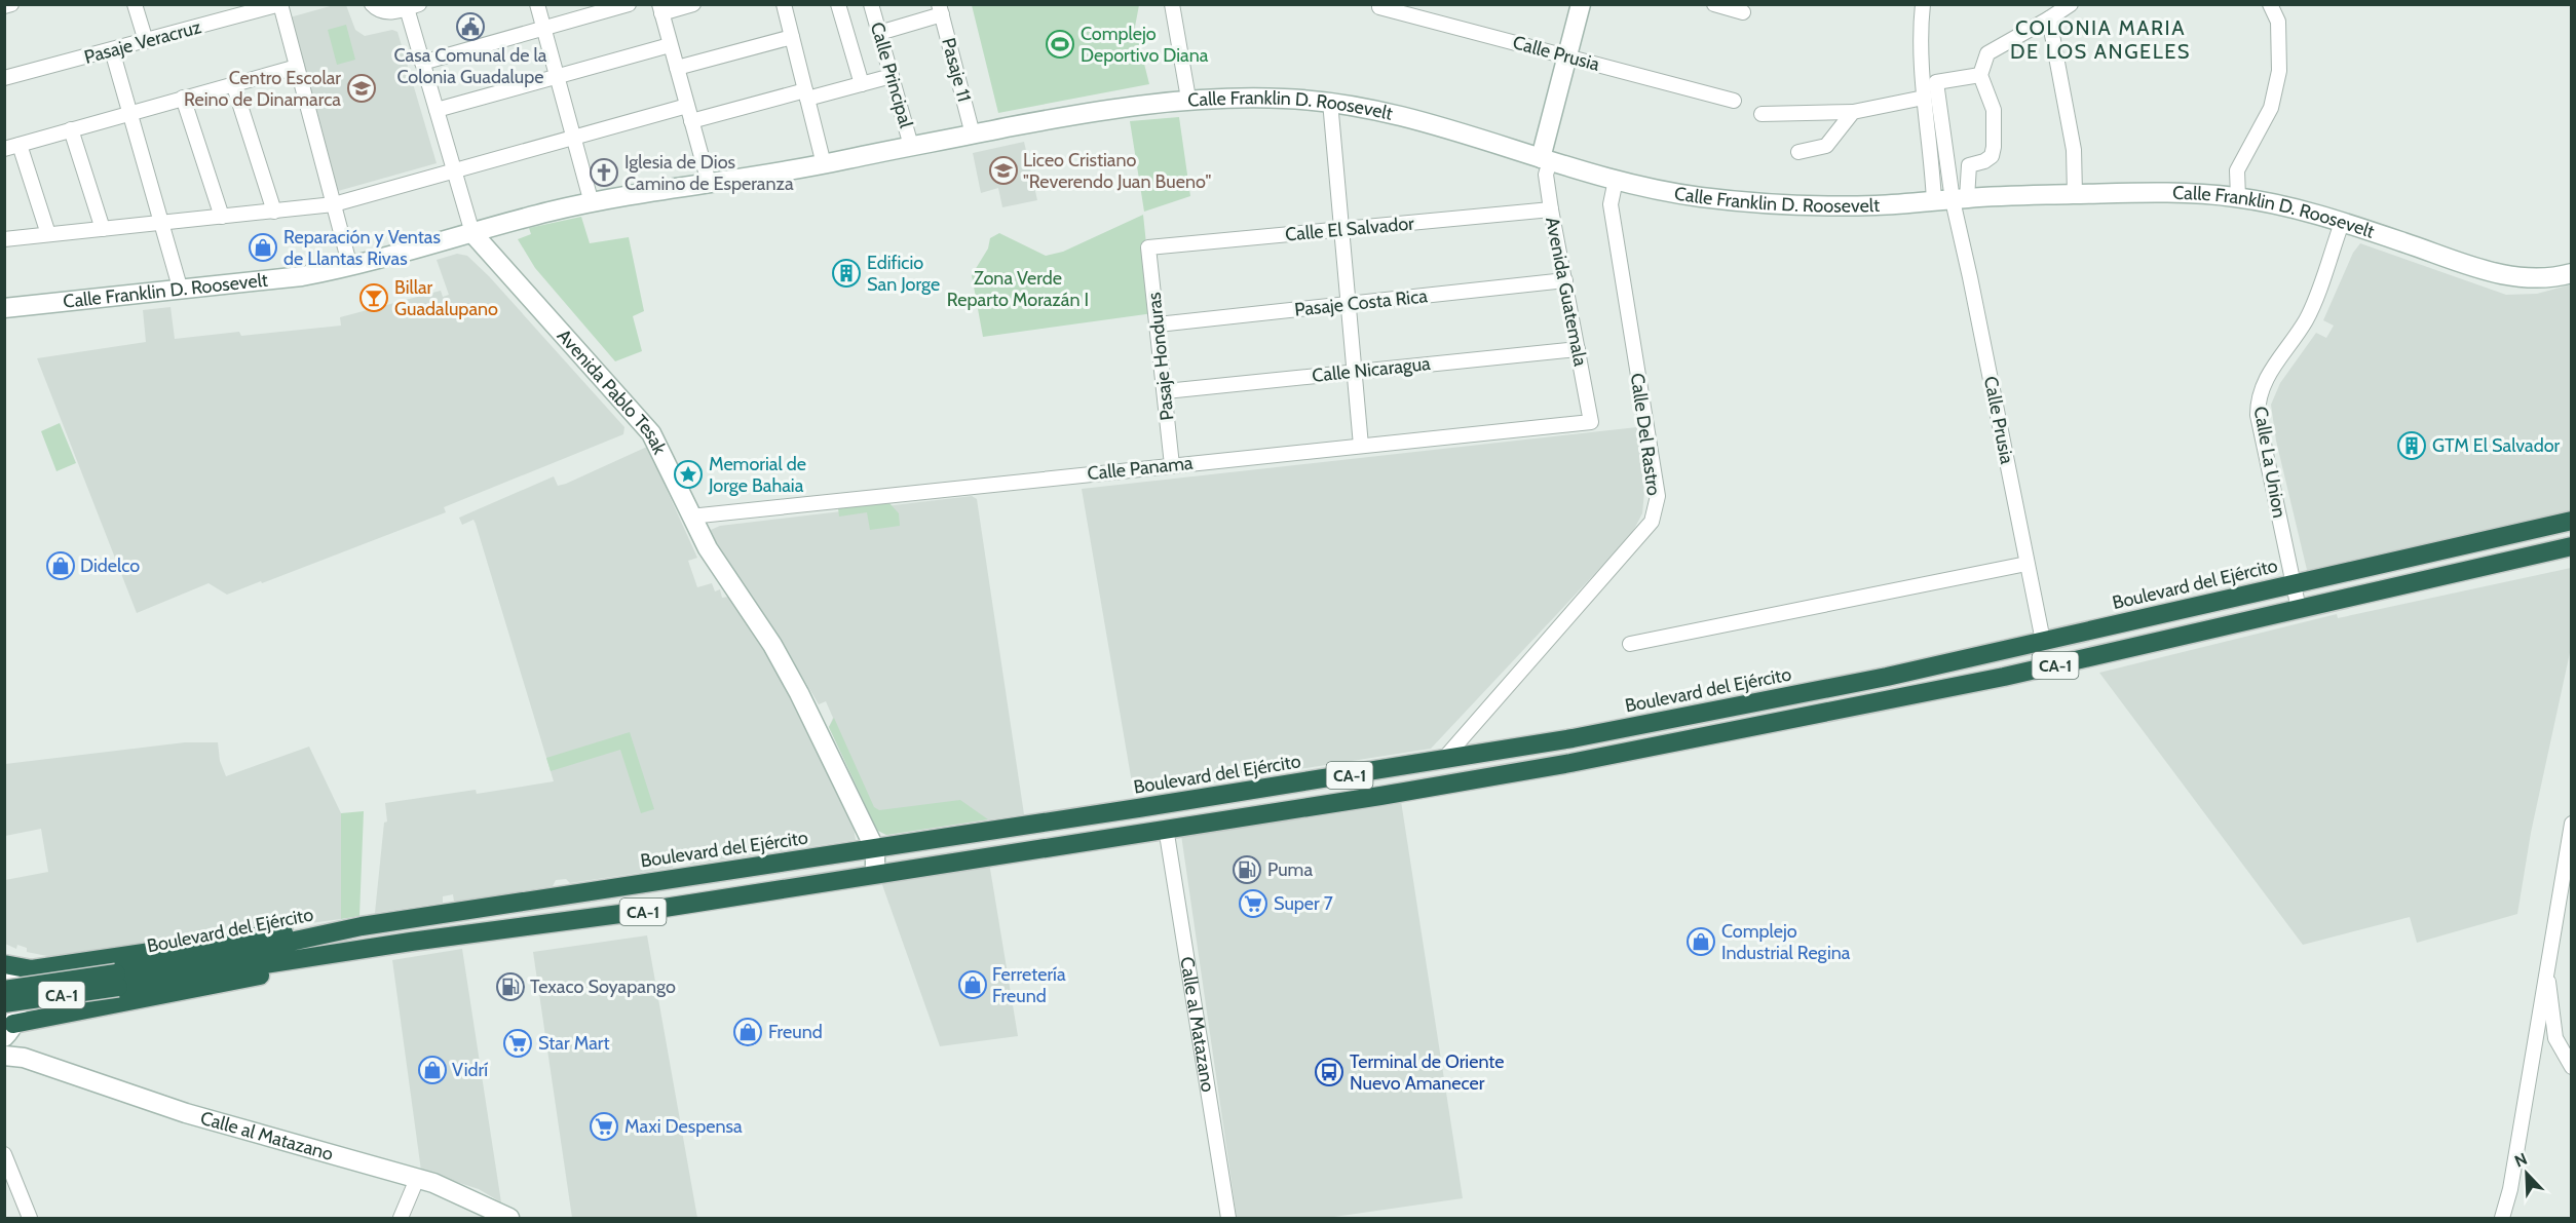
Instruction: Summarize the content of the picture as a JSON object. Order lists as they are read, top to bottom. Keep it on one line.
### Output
{"streets":{"highway":["Boulevard del Ejército","CA-1"],"main road":["Calle Franklin D. Roosevelt","Avenida Pablo Tesak","Calle al Matazano"],"street":["Pasaje Veracruz","Calle Prusia","Pasaje 11","Calle Principal","Calle El Salvador","Avenida Guatemala","Pasaje Costa Rica","Pasaje Honduras","Calle Nicaragua","Calle Del Rastro","Calle La Union","Calle Panama"]},"crossings":[["Calle Prusia","Calle Franklin D. Roosevelt"],["Calle Prusia","Boulevard del Ejército"],["Pasaje 11","Calle Franklin D. Roosevelt"],["Calle Principal","Calle Franklin D. Roosevelt"],["Calle Franklin D. Roosevelt","Avenida Guatemala"],["Calle Franklin D. Roosevelt","Avenida Pablo Tesak"],["Calle Franklin D. Roosevelt","Calle Del Rastro"],["Calle Franklin D. Roosevelt","Calle La Union"],["Calle El Salvador","Avenida Guatemala"],["Calle El Salvador","Pasaje Honduras"],["Avenida Guatemala","Pasaje Costa Rica"],["Avenida Guatemala","Calle Nicaragua"],["Avenida Guatemala","Calle Panama"],["Pasaje Costa Rica","Pasaje Honduras"],["Pasaje Honduras","Calle Nicaragua"],["Pasaje Honduras","Calle Panama"],["Avenida Pablo Tesak","Calle Panama"],["Avenida Pablo Tesak","Boulevard del Ejército"],["Calle Del Rastro","Boulevard del Ejército"],["Calle La Union","Boulevard del Ejército"],["Boulevard del Ejército","Calle al Matazano"]],"districts":["COLONIA MARIA DE LOS ANGELES"],"parks":["Zona Verde Reparto Morazán I"],"places":{"public building":["Casa Comunal de la Colonia Guadalupe"],"sports":["Complejo Deportivo Diana"],"school or university":["Centro Escolar Reino de Dinamarca","Liceo Cristiano \"Reverendo Juan Bueno\""],"church":["Iglesia de Dios Camino de Esperanza"],"shop":["Reparación y Ventas de Llantas Rivas","Didelco","Complejo Industrial Regina","Ferretería Freund","Freund","Vidrí"],"building":["Edificio San Jorge","GTM El Salvador"],"bar":["Billar Guadalupano"],"place":["Memorial de Jorge Bahaia"],"fuel station":["Puma","Texaco Soyapango"],"supermarket":["Super 7","Star Mart","Maxi Despensa"],"bus stop":["Terminal de Oriente Nuevo Amanecer"]},"north":"top left"}
